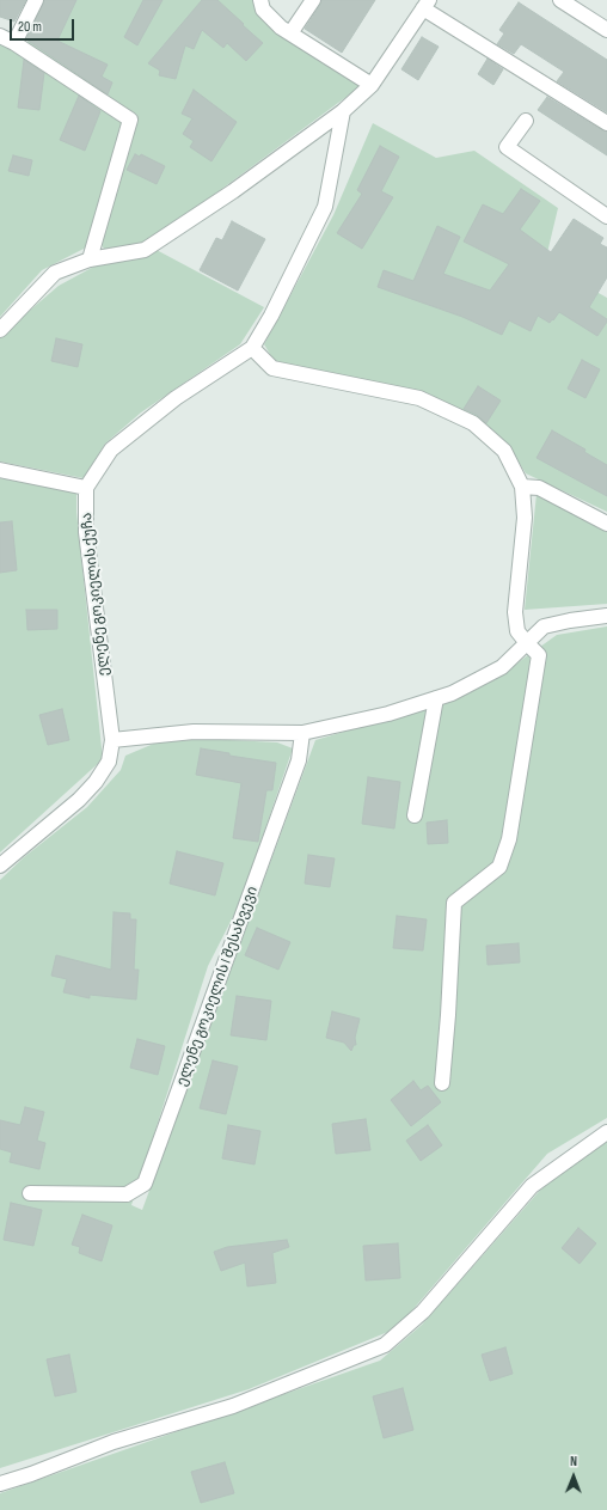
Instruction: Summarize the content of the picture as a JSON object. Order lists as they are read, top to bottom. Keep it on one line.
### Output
{"streets":{"street":["ელენე გოკიელის ქუჩა","ელენე გოკიელის I შესახვევი"]},"scale_bar":"20 m","north":"top"}
